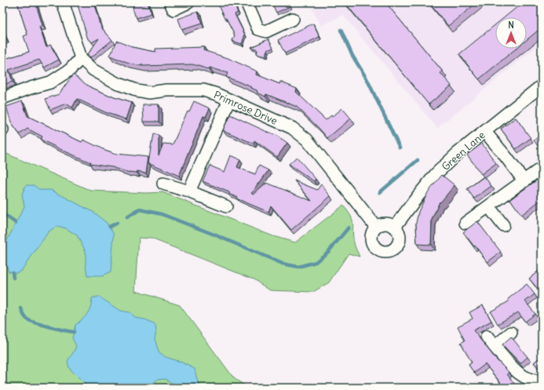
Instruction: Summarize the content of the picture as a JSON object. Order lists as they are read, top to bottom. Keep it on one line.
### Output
{"streets":{"street":["Primrose Drive","Green Lane"]},"crossings":[["Primrose Drive","Green Lane"]],"north":"top"}
